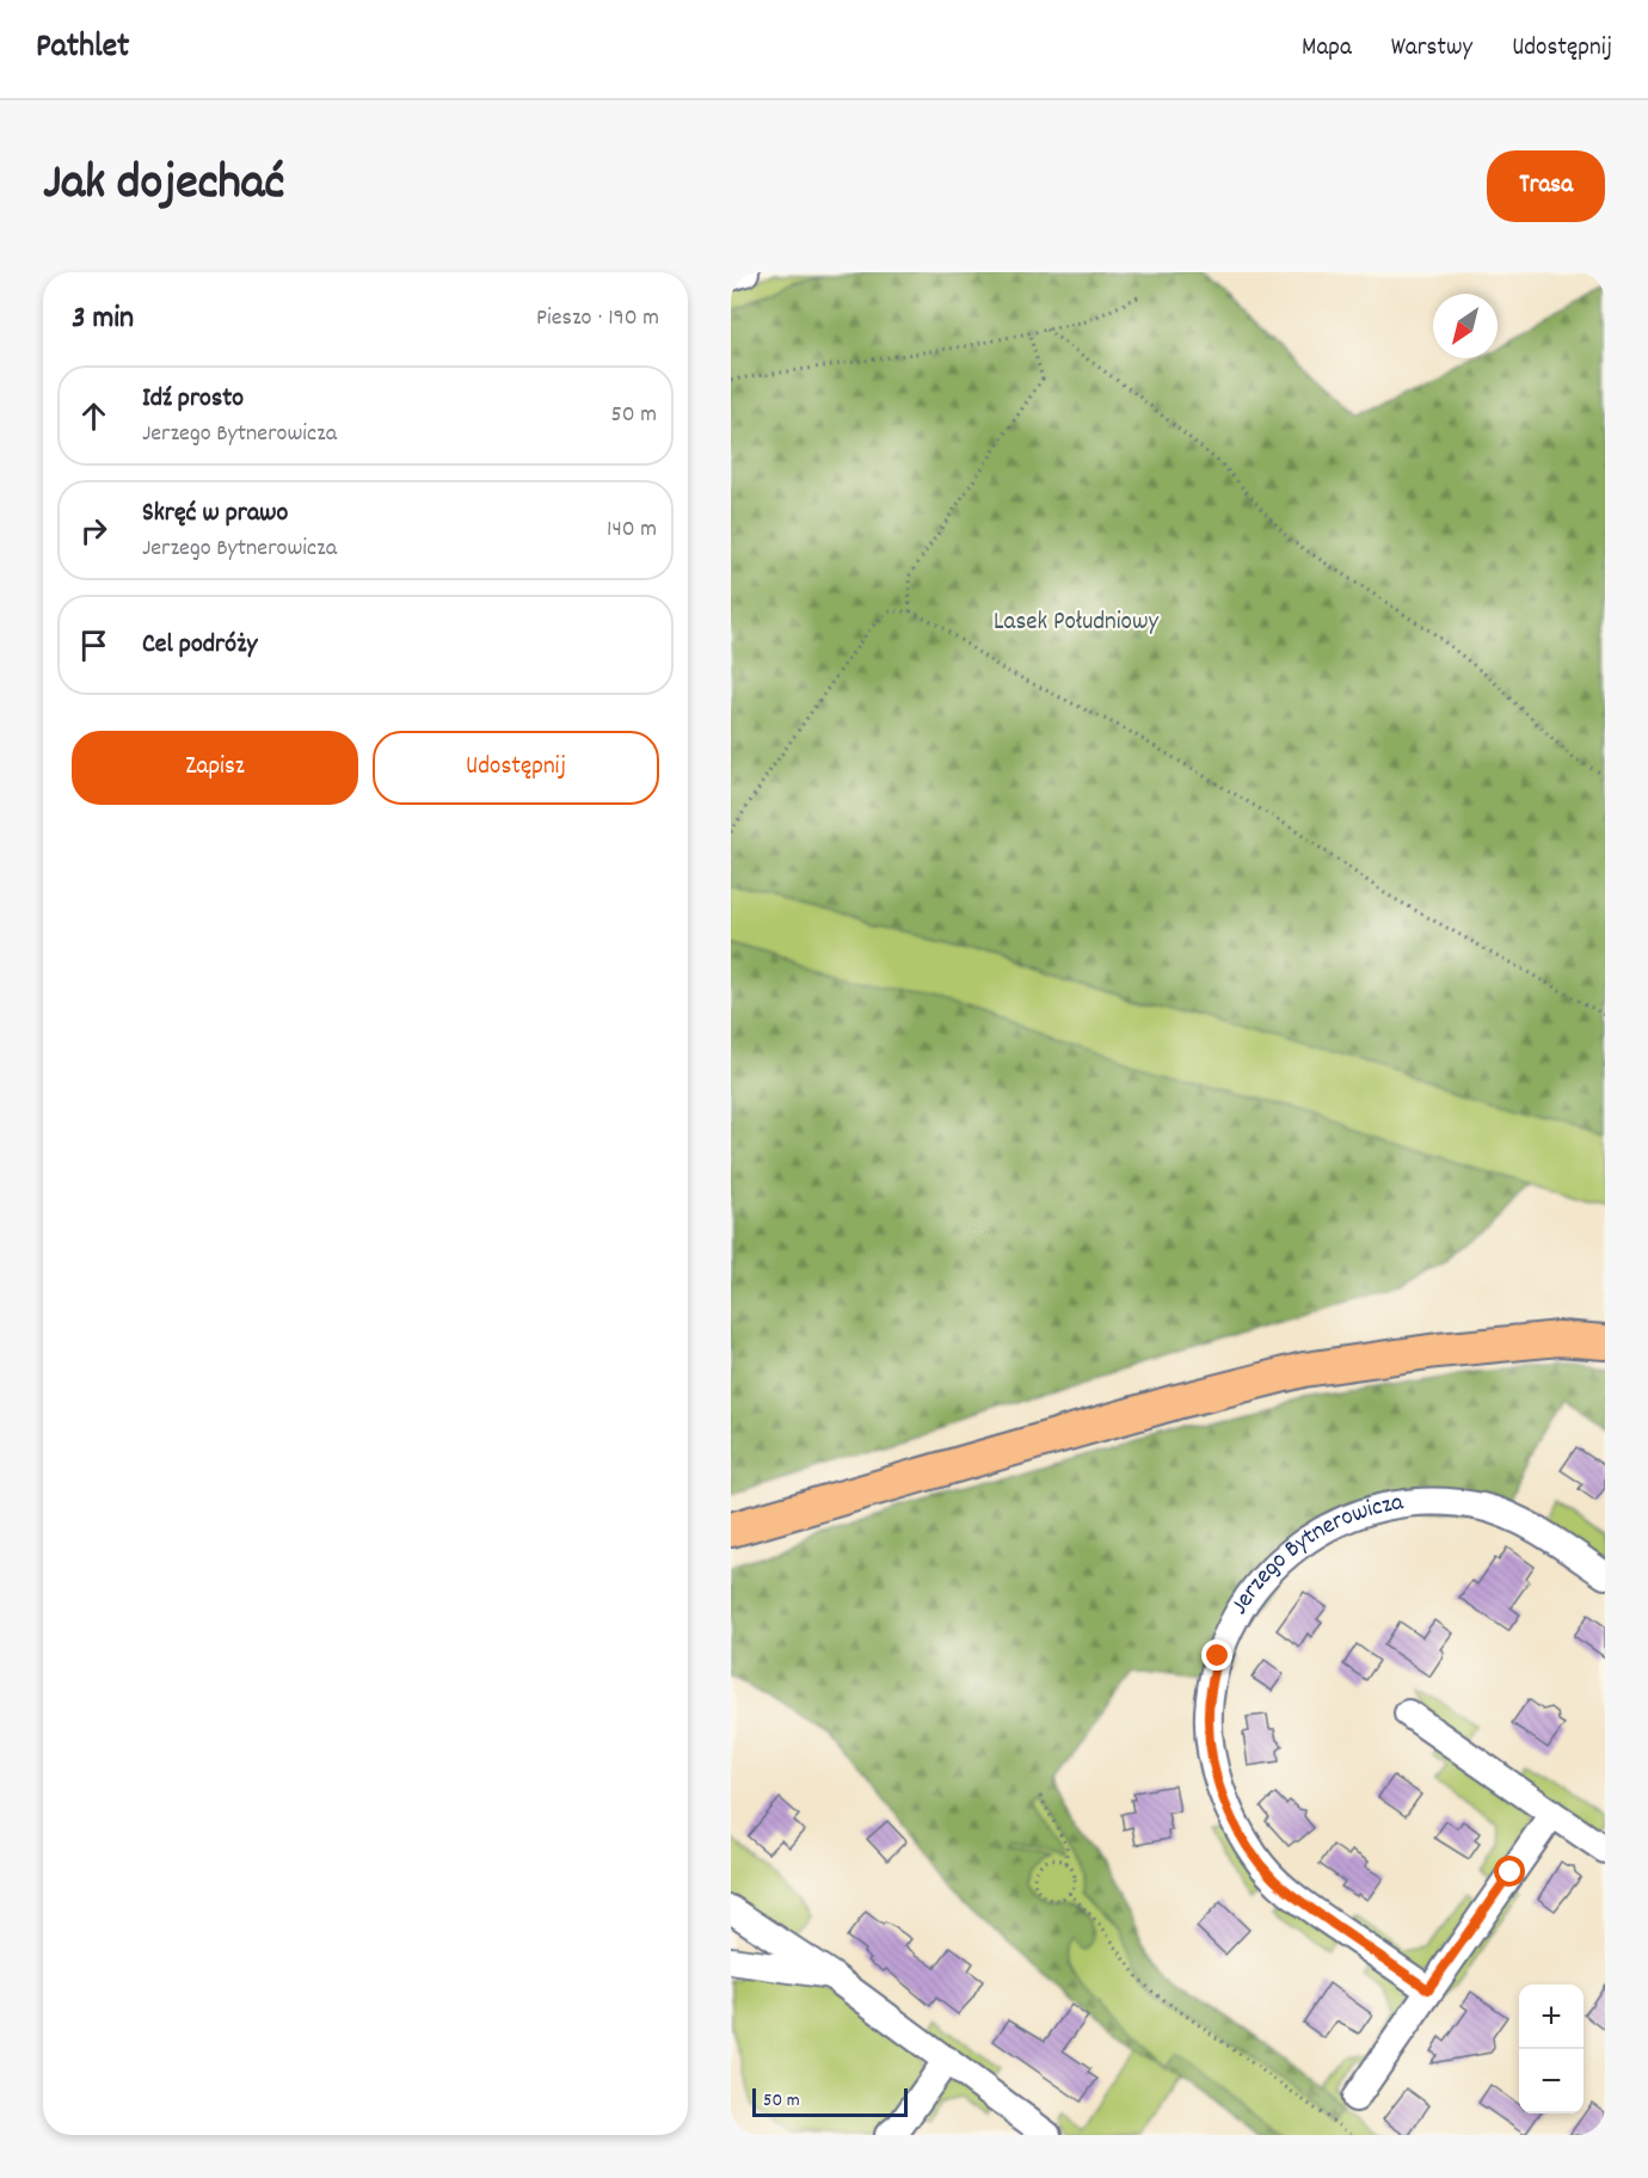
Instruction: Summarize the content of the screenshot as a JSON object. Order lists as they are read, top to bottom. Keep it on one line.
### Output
{"streets":{"street":["Jerzego Bytnerowicza"]},"parks":["Lasek Południowy"],"scale_bar":"50 m","north":"bottom left","page":{"header":"Pathlet","nav":["Mapa","Warstwy","Udostępnij"],"title":"Jak dojechać","buttons":["Trasa",["Zapisz","Udostępnij"]],"heading":["3 min","Pieszo · 190 m"],"list":[["Idź prosto","Jerzego Bytnerowicza","50 m"],["Skręć w prawo","Jerzego Bytnerowicza","140 m"],"Cel podróży"],"map_buttons":["+","−"],"scale":"50 m"}}
